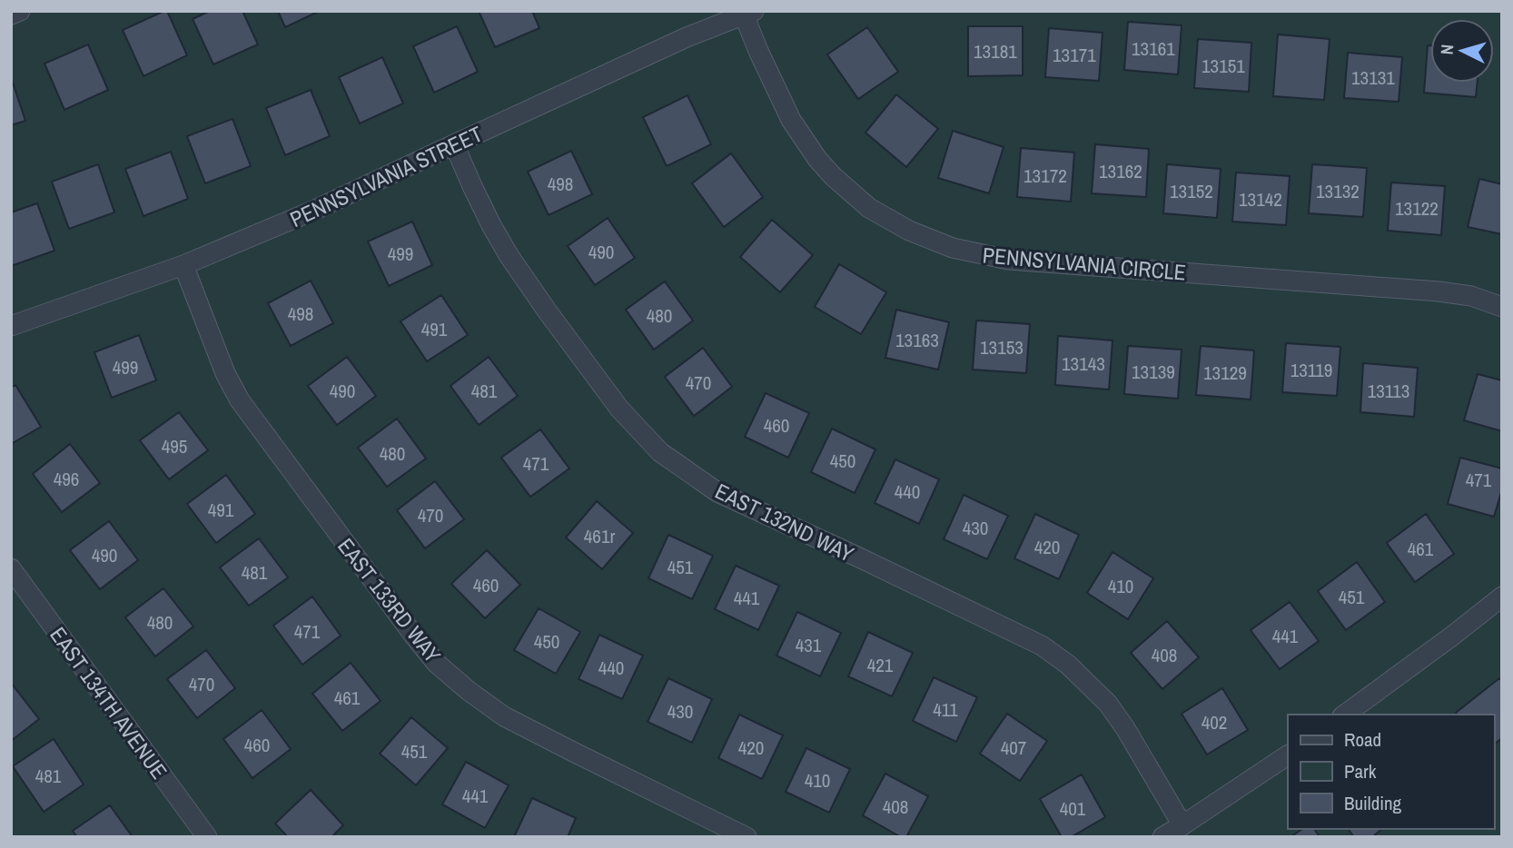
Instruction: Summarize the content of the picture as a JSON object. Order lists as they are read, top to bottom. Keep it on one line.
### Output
{"streets":{"street":["PENNSYLVANIA STREET","PENNSYLVANIA CIRCLE","EAST 132ND WAY","EAST 133RD WAY","EAST 134TH AVENUE"]},"crossings":[["PENNSYLVANIA STREET","PENNSYLVANIA CIRCLE"],["PENNSYLVANIA STREET","EAST 132ND WAY"],["PENNSYLVANIA STREET","EAST 133RD WAY"]],"house_numbers":["13161","13181","13171","13151","13131","13162","13172","498","13152","13132","13142","13122","490","499","498","480","491","13163","13153","13143","499","13119","13139","13129","470","490","481","13113","460","495","480","450","471","496","471","440","491","470","430","461r","420","461","490","451","481","460","410","451","441","480","471","441","450","431","408","421","440","470","461","411","430","402","460","420","407","451","481","410","441","408","401"],"legend":["Road","Park","Building"],"north":"left"}
